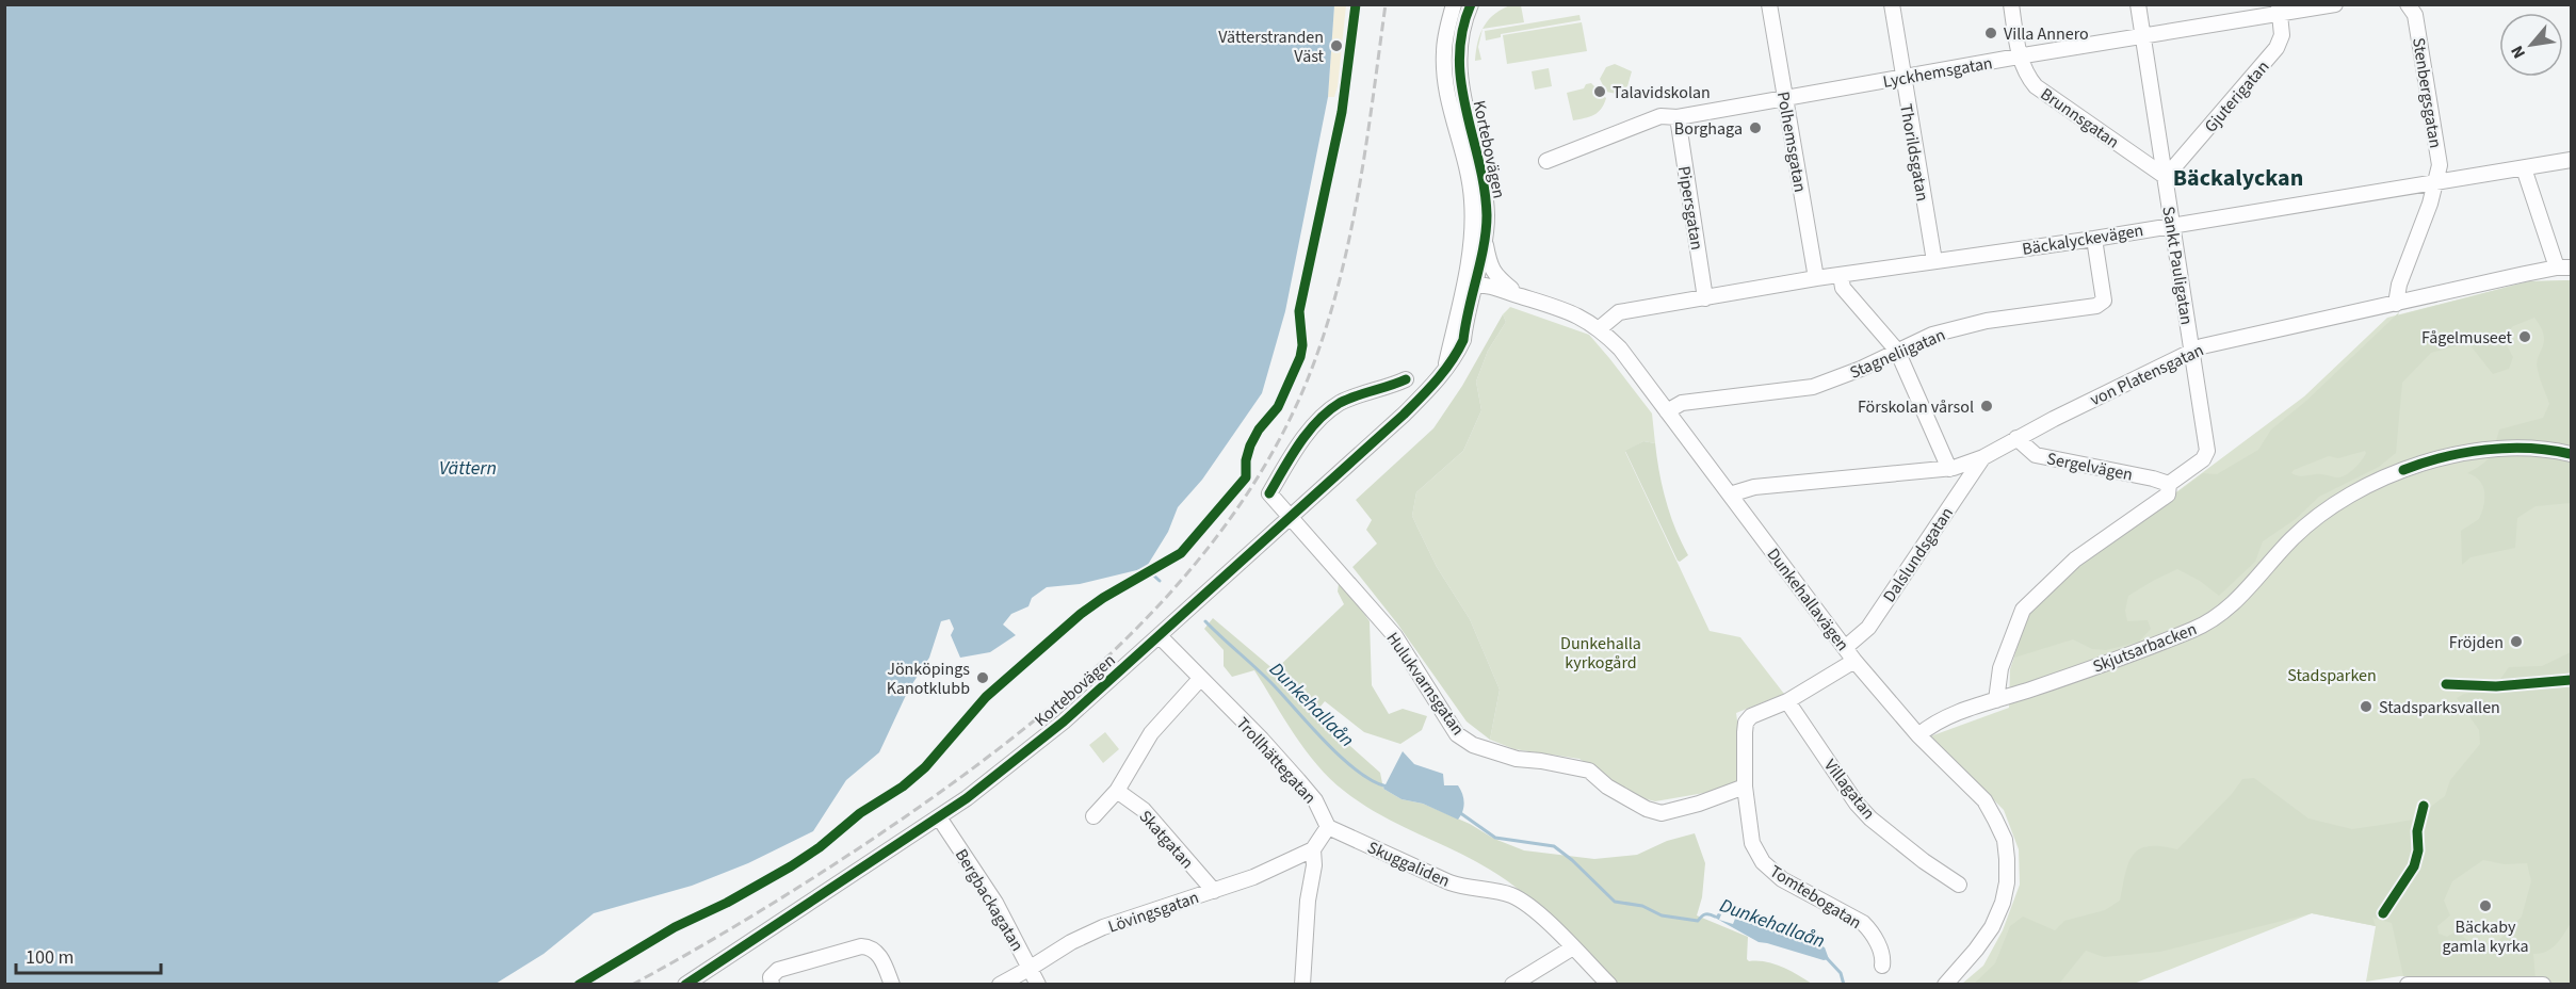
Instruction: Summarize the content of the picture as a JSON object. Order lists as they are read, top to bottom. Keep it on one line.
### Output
{"streets":{"street":["Lyckhemsgatan","Stenbergsgatan","Gjuterigatan","Brunnsgatan","Polhemsgatan","Kortebovägen","Thorildsgatan","Pipersgatan","Bäckalyckevägen","Sankt Pauligatan","Stagneliigatan","von Platensgatan","Sergelvägen","Dalslundsgatan","Dunkehallavägen","Skjutsarbacken","Hulukvarnsgatan","Trollhättegatan","Villagatan","Skatgatan","Skuggaliden","Tomtebogatan","Bergbackagatan","Lövingsgatan"]},"crossings":[["Lyckhemsgatan","Gjuterigatan"],["Lyckhemsgatan","Brunnsgatan"],["Lyckhemsgatan","Polhemsgatan"],["Lyckhemsgatan","Thorildsgatan"],["Lyckhemsgatan","Pipersgatan"],["Lyckhemsgatan","Sankt Pauligatan"],["Stenbergsgatan","Bäckalyckevägen"],["Stenbergsgatan","von Platensgatan"],["Gjuterigatan","Brunnsgatan"],["Gjuterigatan","Sankt Pauligatan"],["Brunnsgatan","Sankt Pauligatan"],["Polhemsgatan","Bäckalyckevägen"],["Kortebovägen","Dunkehallavägen"],["Kortebovägen","Hulukvarnsgatan"],["Kortebovägen","Trollhättegatan"],["Kortebovägen","Bergbackagatan"],["Thorildsgatan","Bäckalyckevägen"],["Pipersgatan","Bäckalyckevägen"],["Bäckalyckevägen","Sankt Pauligatan"],["Bäckalyckevägen","Stagneliigatan"],["Bäckalyckevägen","Dunkehallavägen"],["Sankt Pauligatan","von Platensgatan"],["Sankt Pauligatan","Sergelvägen"],["Stagneliigatan","Dunkehallavägen"],["von Platensgatan","Sergelvägen"],["von Platensgatan","Dalslundsgatan"],["von Platensgatan","Dunkehallavägen"],["Dalslundsgatan","Dunkehallavägen"],["Dunkehallavägen","Skjutsarbacken"],["Dunkehallavägen","Tomtebogatan"],["Hulukvarnsgatan","Tomtebogatan"],["Trollhättegatan","Skuggaliden"],["Villagatan","Tomtebogatan"],["Skatgatan","Lövingsgatan"],["Bergbackagatan","Lövingsgatan"]],"districts":["Bäckalyckan"],"water":["Vättern","Dunkehallaån"],"parks":["Dunkehalla kyrkogård","Stadsparken"],"places":["Villa Annero","Vätterstranden Väst","Talavidskolan","Borghaga","Fågelmuseet","Förskolan vårsol","Fröjden","Jönköpings Kanotklubb","Stadsparksvallen","Bäckaby gamla kyrka"],"scale_bar":"100 m","north":"bottom left"}
